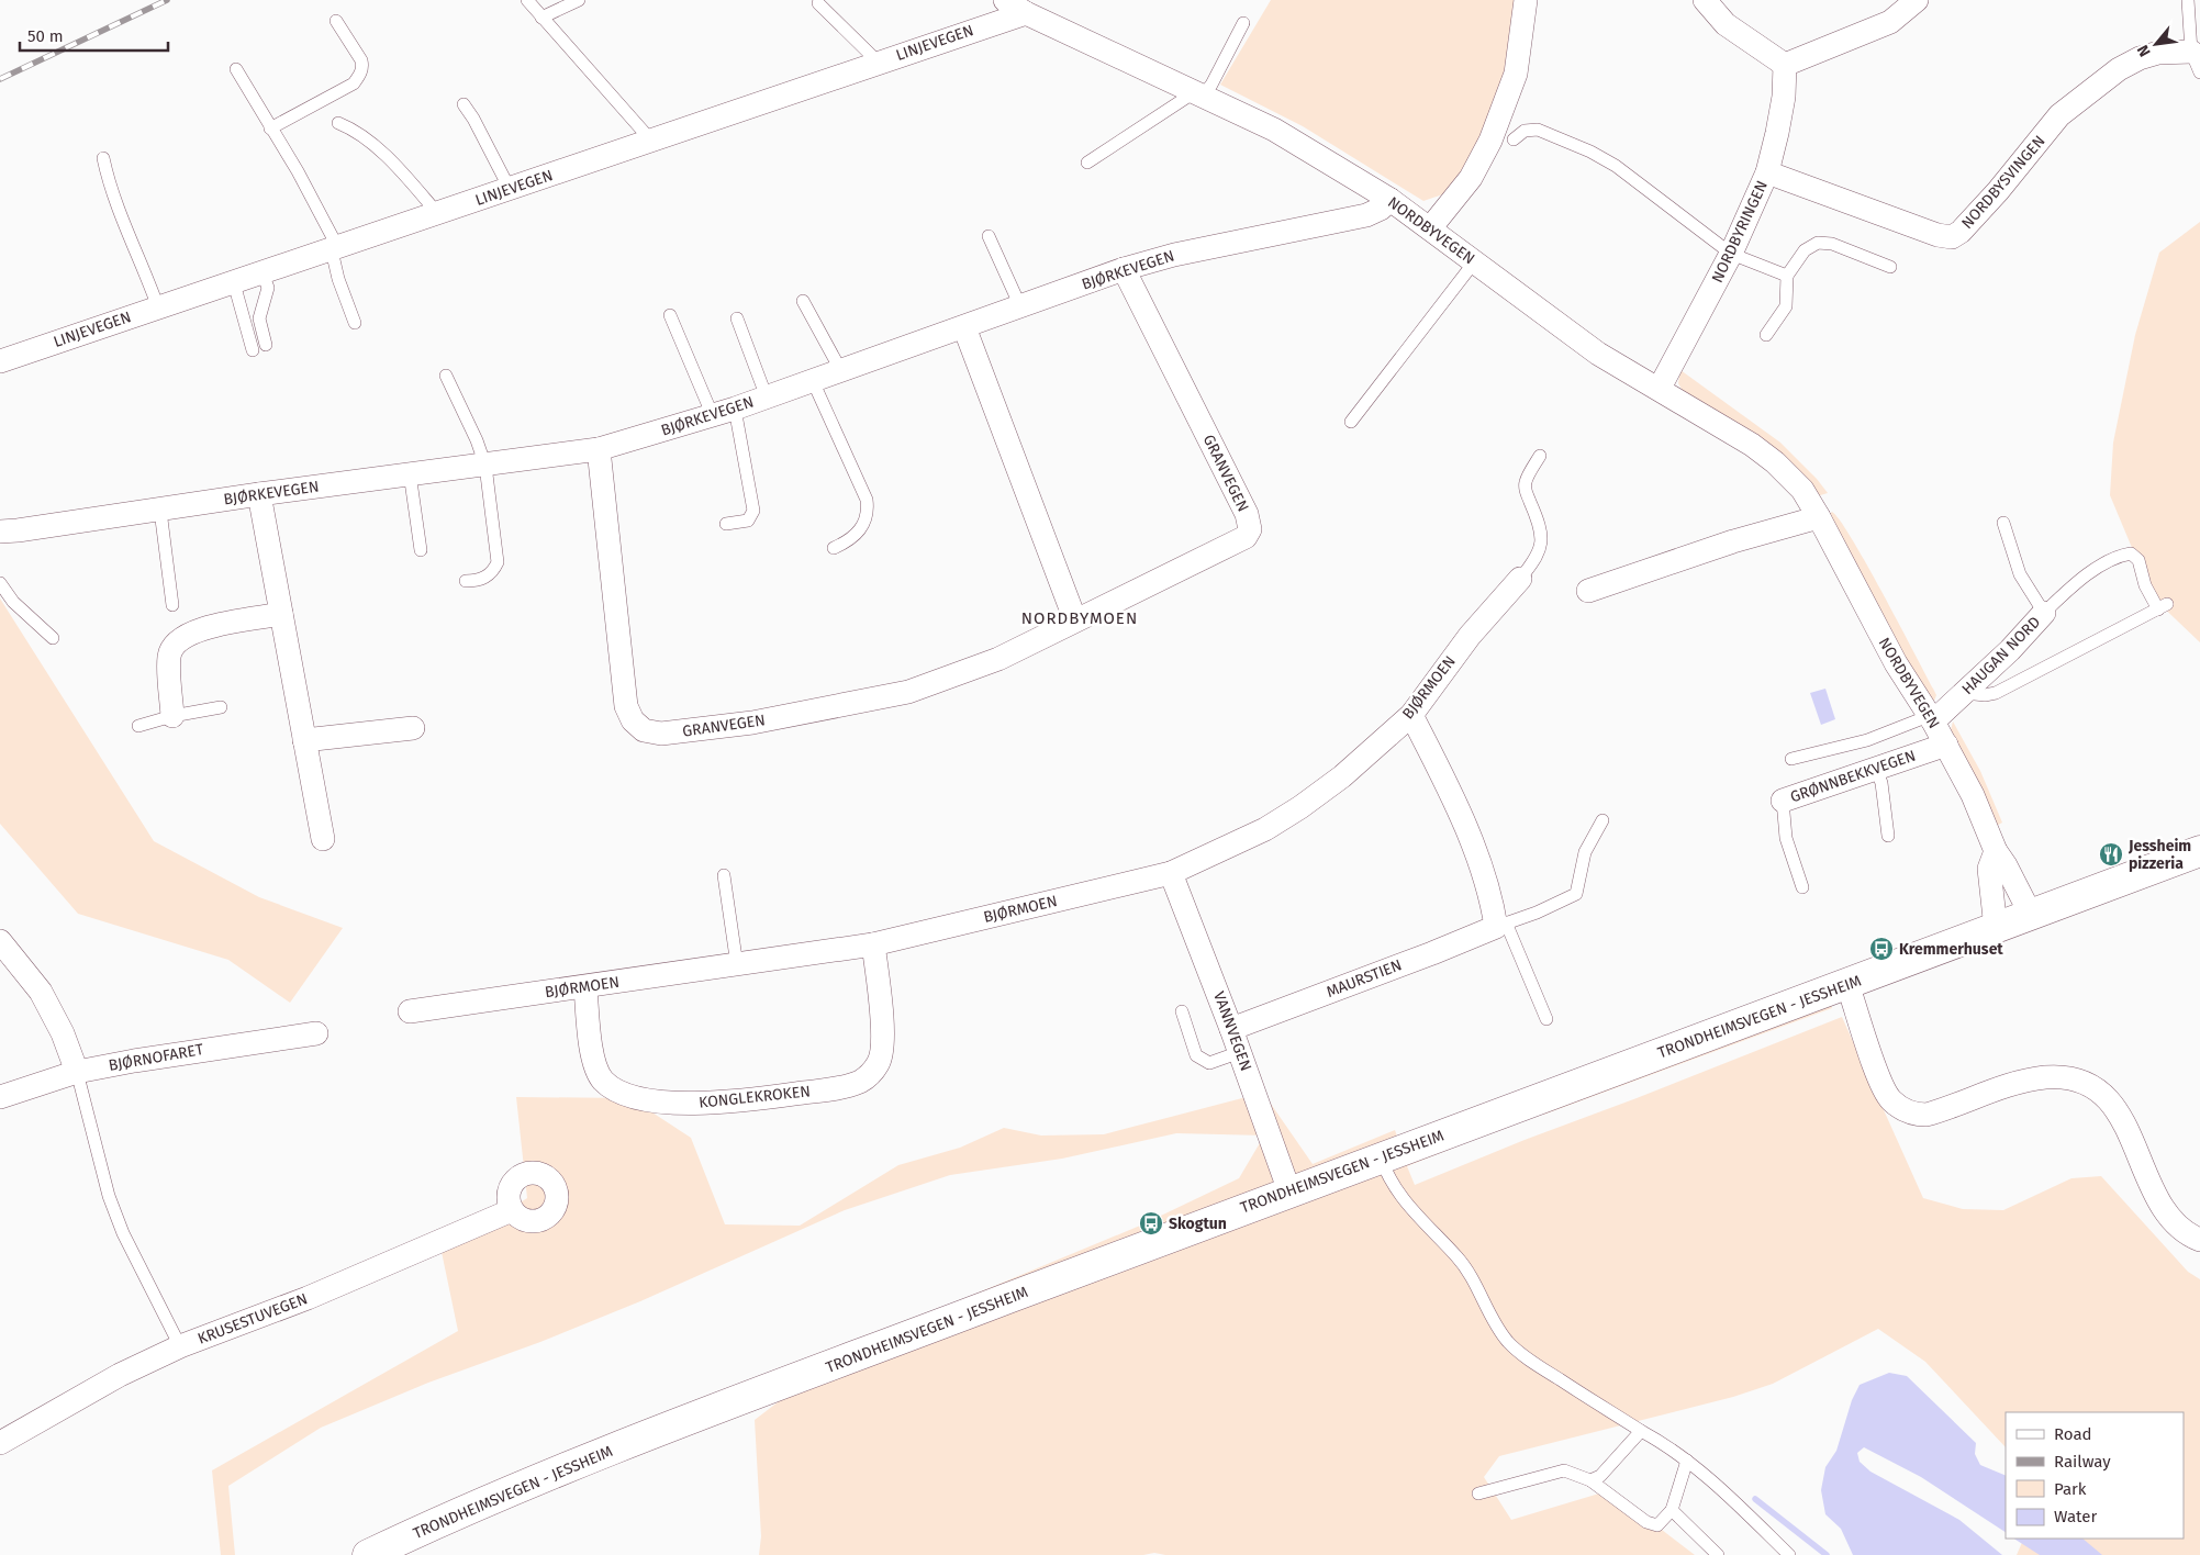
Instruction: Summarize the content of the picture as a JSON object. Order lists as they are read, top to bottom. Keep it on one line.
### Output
{"streets":{"main road":["TRONDHEIMSVEGEN - JESSHEIM"],"street":["LINJEVEGEN","NORDBYSVINGEN","NORDBYVEGEN","NORDBYRINGEN","BJØRKEVEGEN","GRANVEGEN","HAUGAN NORD","BJØRMOEN","GRØNNBEKKVEGEN","MAURSTIEN","VANNVEGEN","BJØRNOFARET","KONGLEKROKEN","KRUSESTUVEGEN"]},"crossings":[["LINJEVEGEN","NORDBYVEGEN"],["NORDBYSVINGEN","NORDBYRINGEN"],["NORDBYVEGEN","NORDBYRINGEN"],["NORDBYVEGEN","BJØRKEVEGEN"],["NORDBYVEGEN","HAUGAN NORD"],["NORDBYVEGEN","GRØNNBEKKVEGEN"],["NORDBYVEGEN","TRONDHEIMSVEGEN - JESSHEIM"],["BJØRKEVEGEN","GRANVEGEN"],["BJØRMOEN","VANNVEGEN"],["BJØRMOEN","KONGLEKROKEN"],["MAURSTIEN","VANNVEGEN"],["TRONDHEIMSVEGEN - JESSHEIM","VANNVEGEN"]],"districts":["NORDBYMOEN"],"places":{"restaurant":["Jessheim pizzeria"],"bus stop":["Kremmerhuset","Skogtun"]},"legend":["Road","Railway","Park","Water"],"scale_bar":"50 m","north":"bottom left"}
